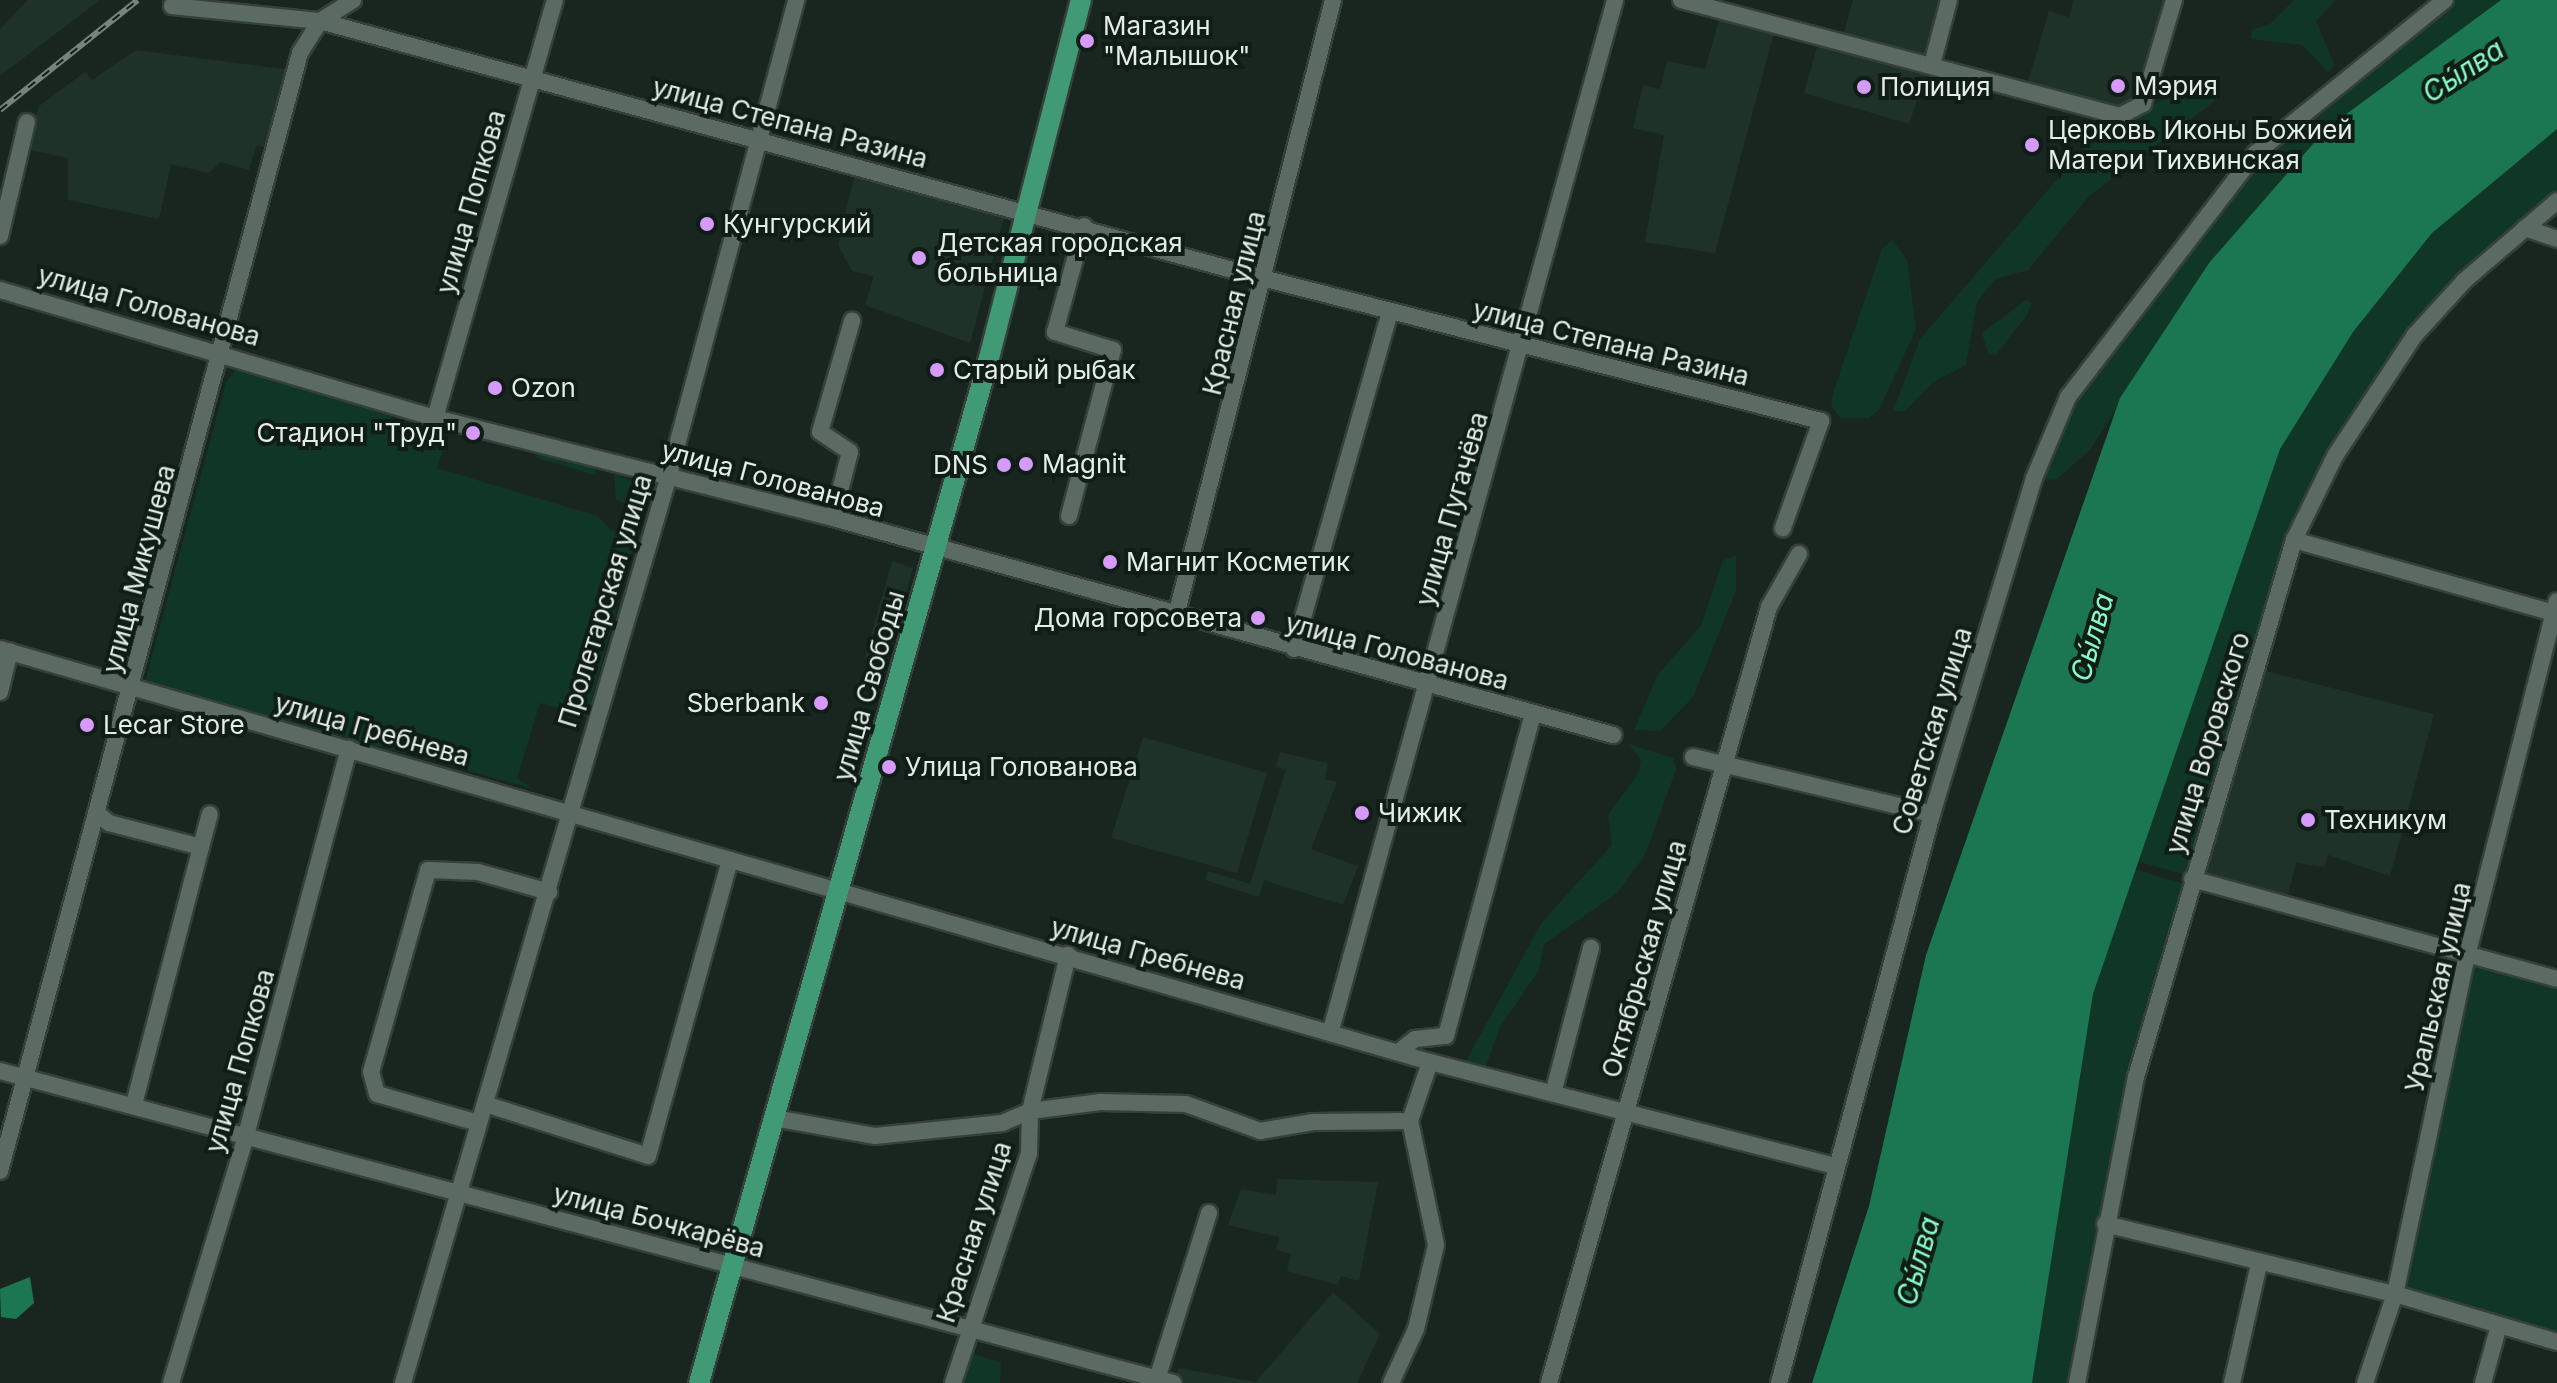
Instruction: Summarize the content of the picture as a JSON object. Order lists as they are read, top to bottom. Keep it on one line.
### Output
{"streets":{"main road":["улица Свободы"],"street":["улица Степана Разина","улица Попкова","Красная улица","улица Голованова","улица Пугачёва","улица Микушева","Пролетарская улица","улица Гребнева","Советская улица","улица Воровского","Октябрьская улица","Уральская улица","улица Бочкарёва"]},"crossings":[["улица Степана Разина","улица Попкова"],["улица Степана Разина","Красная улица"],["улица Степана Разина","улица Пугачёва"],["улица Степана Разина","улица Микушева"],["улица Степана Разина","Пролетарская улица"],["улица Степана Разина","улица Свободы"],["улица Попкова","улица Голованова"],["улица Попкова","улица Гребнева"],["улица Попкова","улица Бочкарёва"],["Красная улица","улица Голованова"],["Красная улица","улица Гребнева"],["Красная улица","улица Бочкарёва"],["улица Голованова","улица Пугачёва"],["улица Голованова","улица Микушева"],["улица Голованова","Пролетарская улица"],["улица Голованова","улица Свободы"],["улица Голованова","улица Гребнева"],["улица Пугачёва","улица Гребнева"],["улица Микушева","улица Гребнева"],["улица Микушева","улица Бочкарёва"],["Пролетарская улица","улица Гребнева"],["Пролетарская улица","улица Бочкарёва"],["улица Свободы","улица Гребнева"],["улица Свободы","улица Бочкарёва"],["улица Гребнева","Советская улица"],["улица Гребнева","Октябрьская улица"]],"water":["Сы́лва"],"places":["Магазин \"Малышок\"","Мэрия","Полиция","Церковь Иконы Божией Матери Тихвинская","Кунгурский","Детская городская больница","Старый рыбак","Ozon","Стадион \"Труд\"","Magnit","DNS","Магнит Косметик","Дома горсовета","Sberbank","Lecar Store","Улица Голованова","Чижик","Техникум"]}
